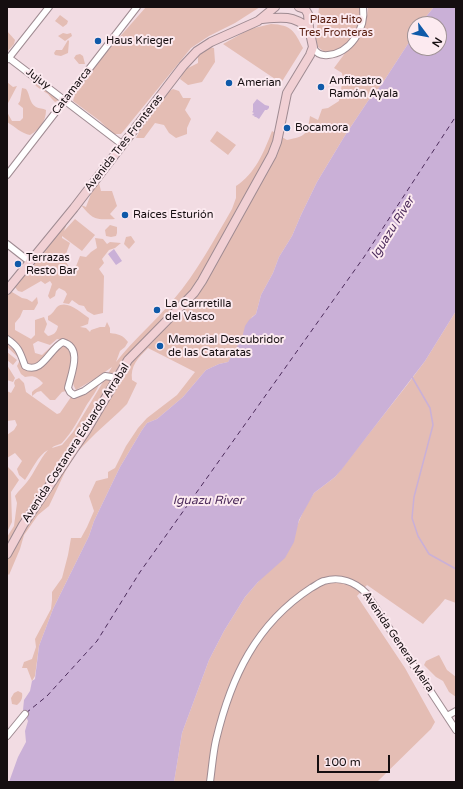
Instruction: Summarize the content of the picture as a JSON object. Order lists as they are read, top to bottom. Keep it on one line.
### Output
{"streets":{"main road":["Avenida Tres Fronteras","Avenida Costanera Eduardo Arrabal"],"street":["Jujuy","Catamarca","Avenida General Meira"]},"crossings":[["Jujuy","Catamarca"],["Jujuy","Avenida Tres Fronteras"]],"water":["Iguazu River"],"parks":["Plaza Hito Tres Fronteras"],"places":["Haus Krieger","Amerian","Anfiteatro Ramón Ayala","Bocamora","Raíces Esturión","Terrazas Resto Bar","La Carrretilla del Vasco","Memorial Descubridor de las Cataratas"],"scale_bar":"100 m","north":"bottom right"}
